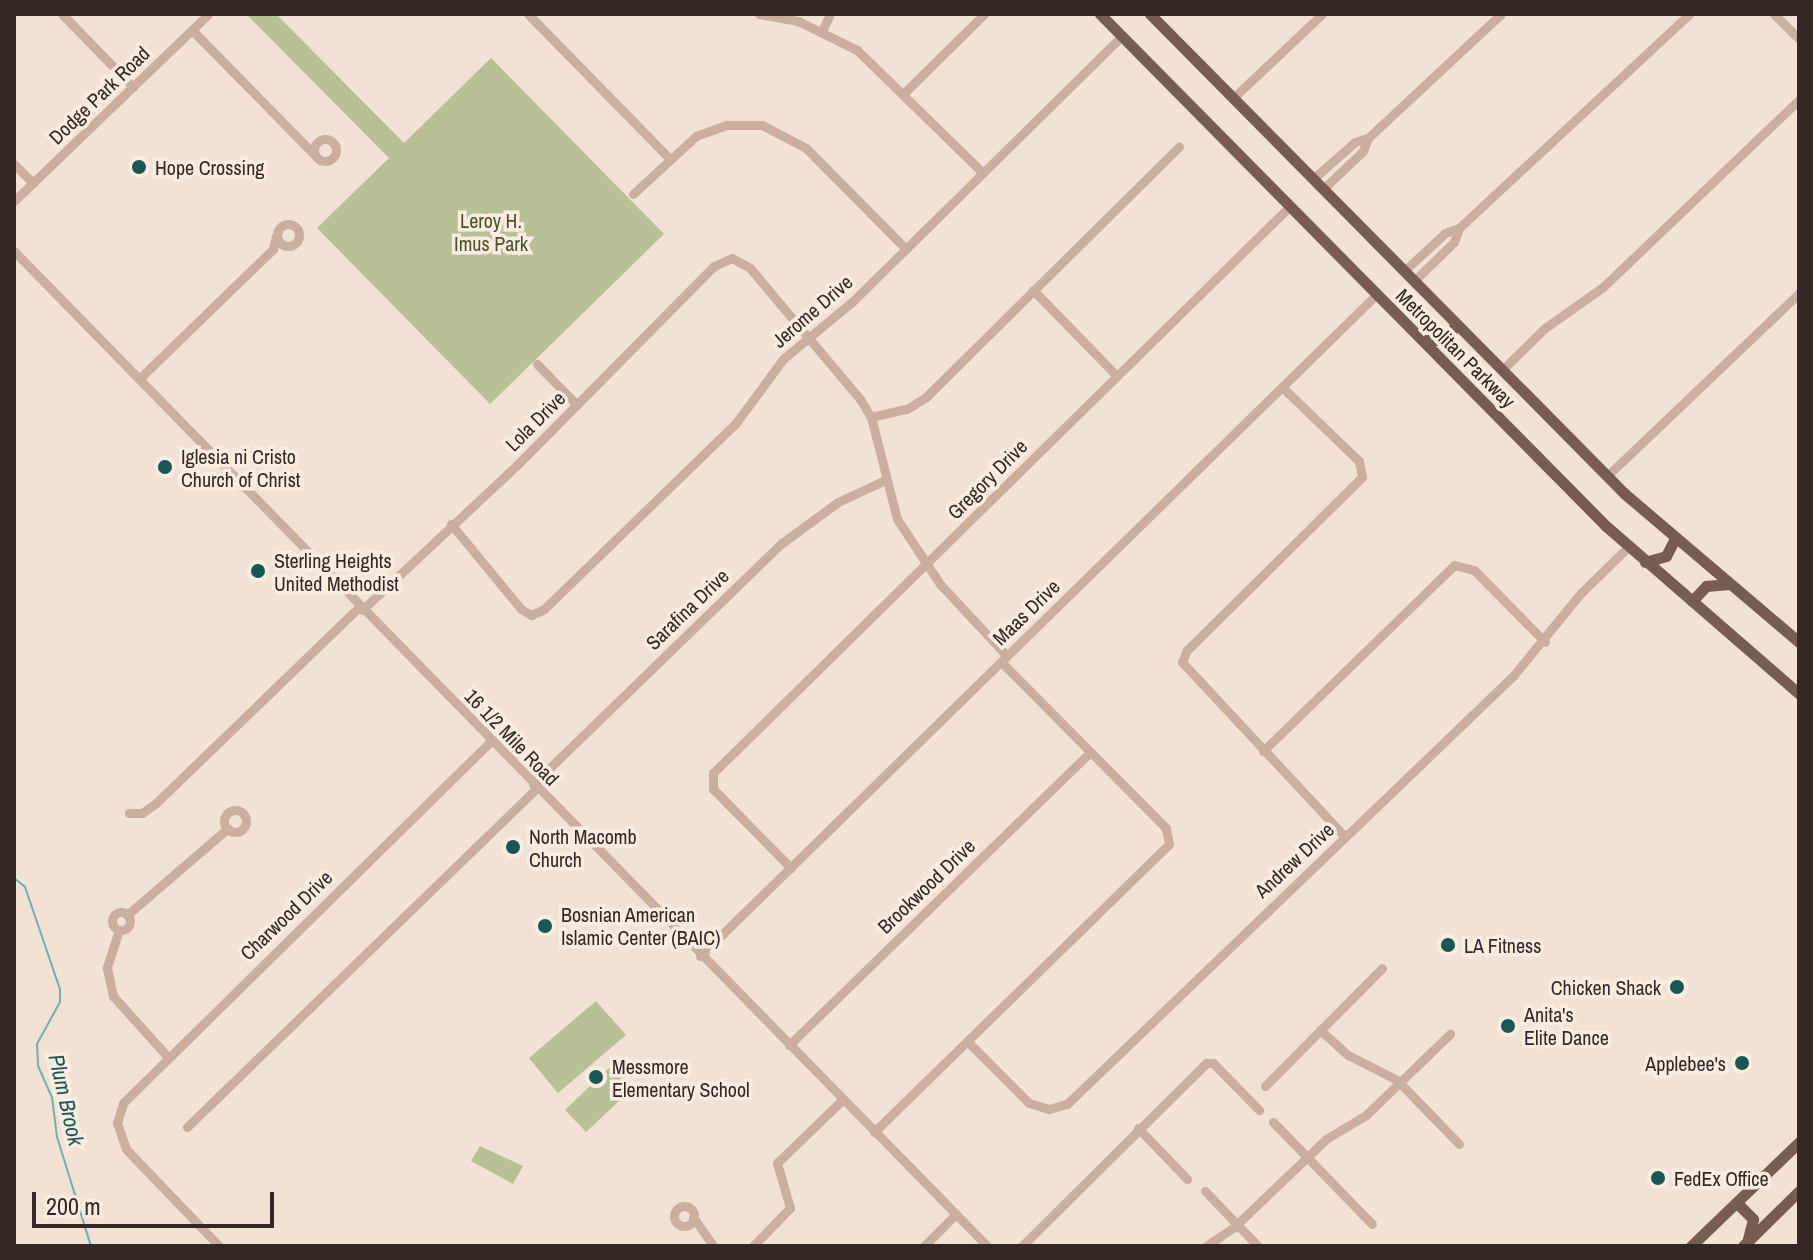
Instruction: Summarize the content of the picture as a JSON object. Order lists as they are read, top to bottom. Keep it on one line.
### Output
{"streets":{"main road":["Metropolitan Parkway"],"street":["Dodge Park Road","Jerome Drive","Lola Drive","Gregory Drive","Sarafina Drive","Maas Drive","16 1/2 Mile Road","Andrew Drive","Brookwood Drive","Charwood Drive"]},"crossings":[["Jerome Drive","Metropolitan Parkway"],["Jerome Drive","Lola Drive"],["Metropolitan Parkway","Gregory Drive"],["Metropolitan Parkway","Maas Drive"],["Metropolitan Parkway","Andrew Drive"],["Lola Drive","16 1/2 Mile Road"],["Gregory Drive","Maas Drive"],["Sarafina Drive","16 1/2 Mile Road"],["Maas Drive","16 1/2 Mile Road"],["16 1/2 Mile Road","Brookwood Drive"],["16 1/2 Mile Road","Charwood Drive"]],"water":["Plum Brook"],"parks":["Leroy H. Imus Park"],"places":["Hope Crossing","Iglesia ni Cristo Church of Christ","Sterling Heights United Methodist","North Macomb Church","Bosnian American Islamic Center (BAIC)","LA Fitness","Chicken Shack","Anita's Elite Dance","Applebee's","Messmore Elementary School","FedEx Office"],"scale_bar":"200 m"}
